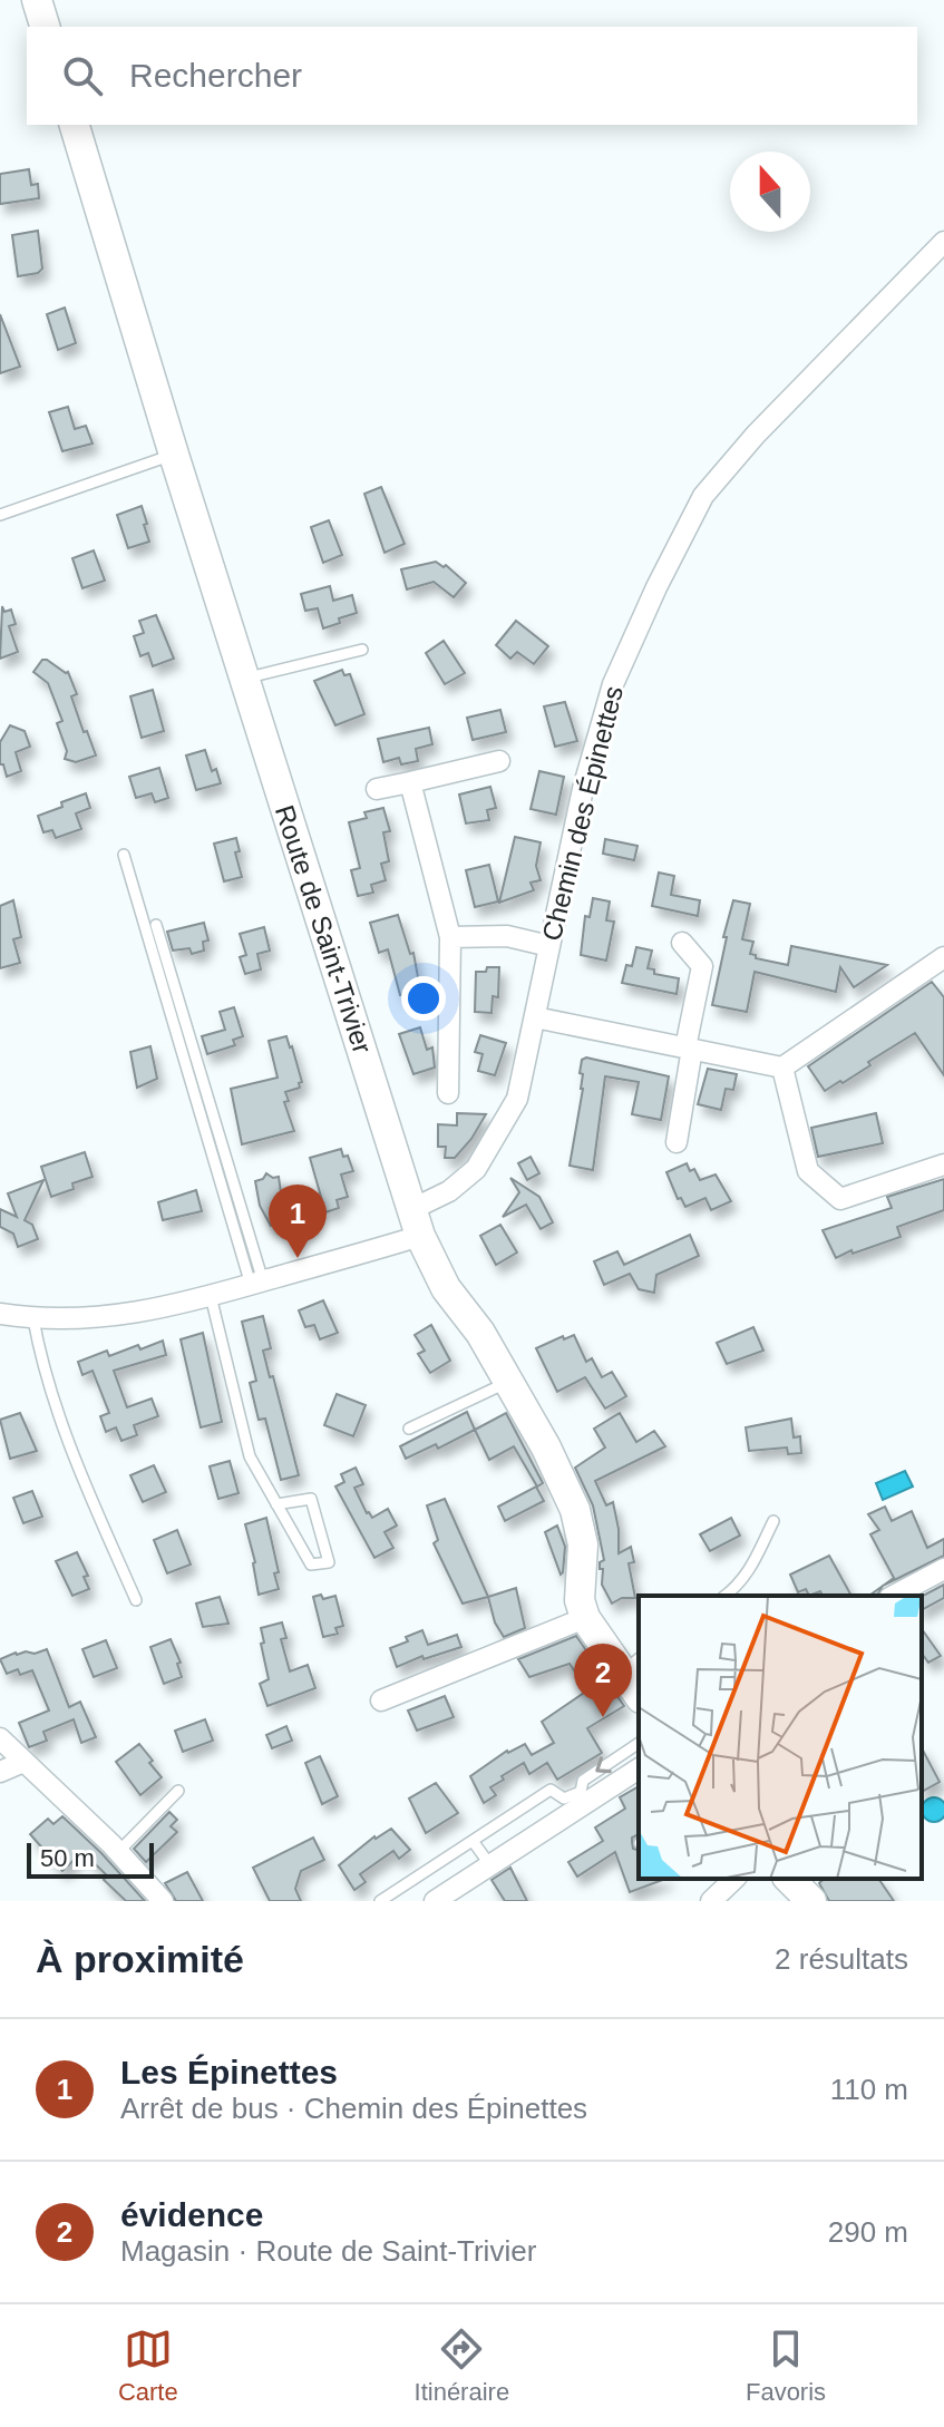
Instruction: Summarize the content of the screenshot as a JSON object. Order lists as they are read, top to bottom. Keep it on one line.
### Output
{"streets":{"main road":["Route de Saint-Trivier"],"street":["Chemin des Épinettes"]},"crossings":[["Chemin des Épinettes","Route de Saint-Trivier"]],"scale_bar":"50 m","north":"top","page":{"search":"Rechercher","pins":["1","2"],"scale":"50 m","heading":["À proximité","2 résultats"],"list":[{"mark":"1","name":"Les Épinettes","note":"Arrêt de bus · Chemin des Épinettes","value":"110 m"},{"mark":"2","name":"évidence","note":"Magasin · Route de Saint-Trivier","value":"290 m"}],"nav":["Carte","Itinéraire","Favoris"]}}
